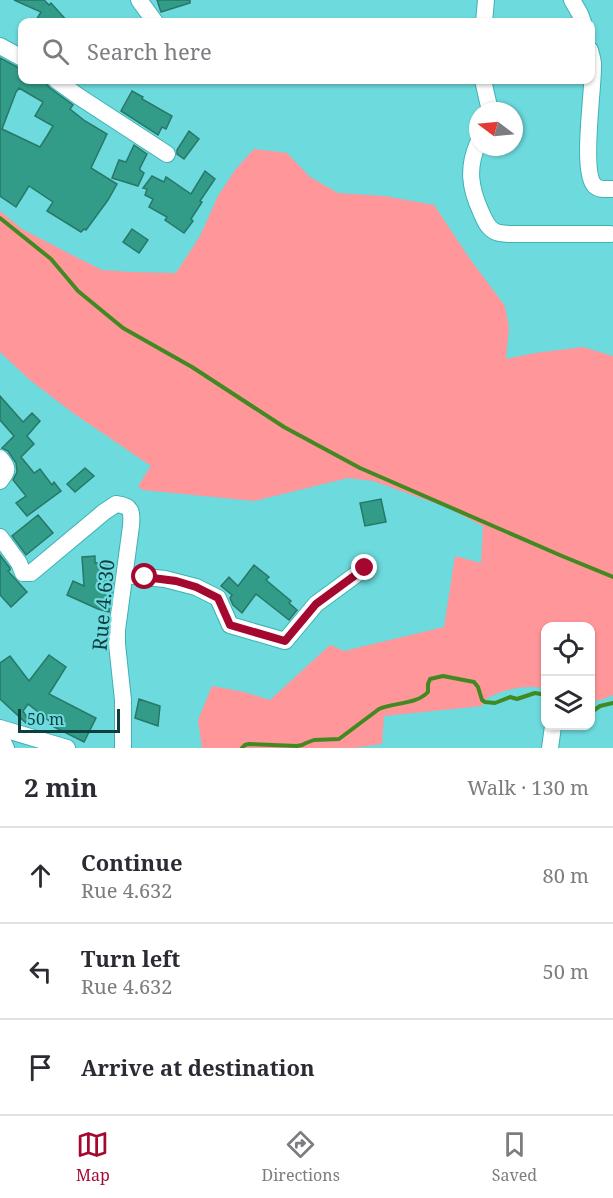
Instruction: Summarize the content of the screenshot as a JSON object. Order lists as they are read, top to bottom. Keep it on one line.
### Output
{"streets":{"street":["Rue 4.630"]},"scale_bar":"50 m","north":"left","page":{"search":"Search here","scale":"50 m","heading":["2 min","Walk · 130 m"],"list":[["Continue","Rue 4.632","80 m"],["Turn left","Rue 4.632","50 m"],"Arrive at destination"],"nav":["Map","Directions","Saved"]}}
